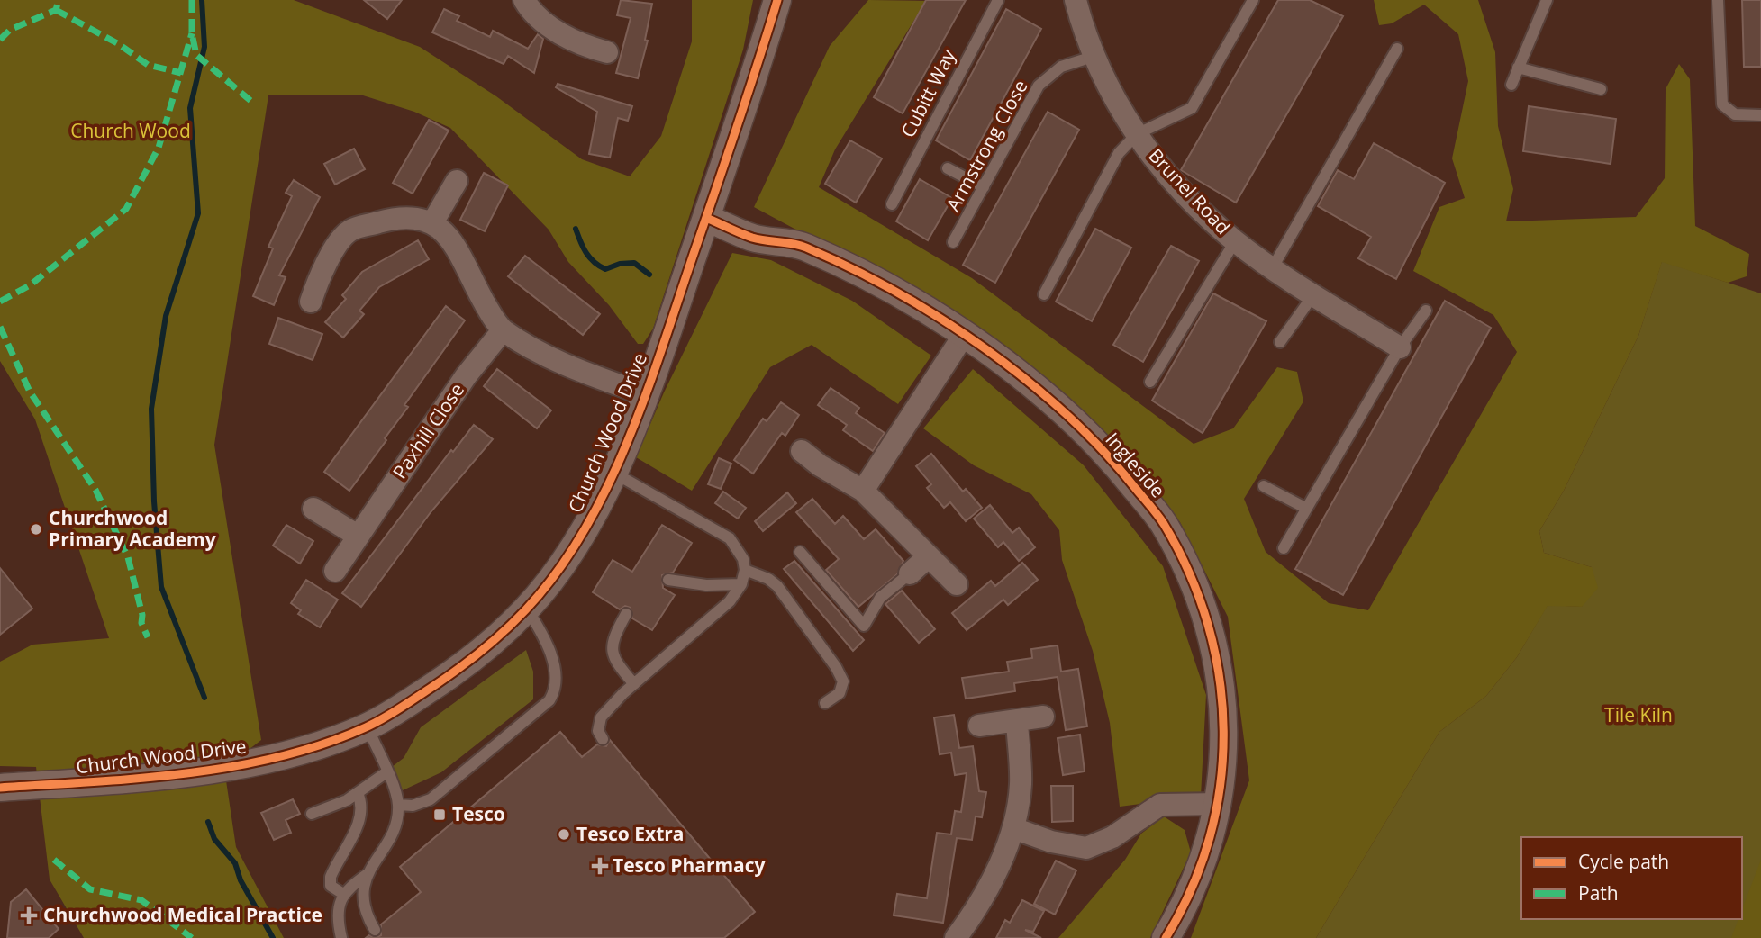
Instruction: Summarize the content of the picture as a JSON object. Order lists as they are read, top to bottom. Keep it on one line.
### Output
{"streets":{"street":["Brunel Road","Paxhill Close","Church Wood Drive","Ingleside"],"lane":["Cubitt Way","Armstrong Close"]},"crossings":[["Armstrong Close","Brunel Road"],["Church Wood Drive","Ingleside"]],"parks":["Church Wood","Tile Kiln"],"places":{"other":["Churchwood Primary Academy","Tesco Extra"],"transit":["Tesco"],"health":["Tesco Pharmacy","Churchwood Medical Practice"]},"legend":["Cycle path","Path"]}
